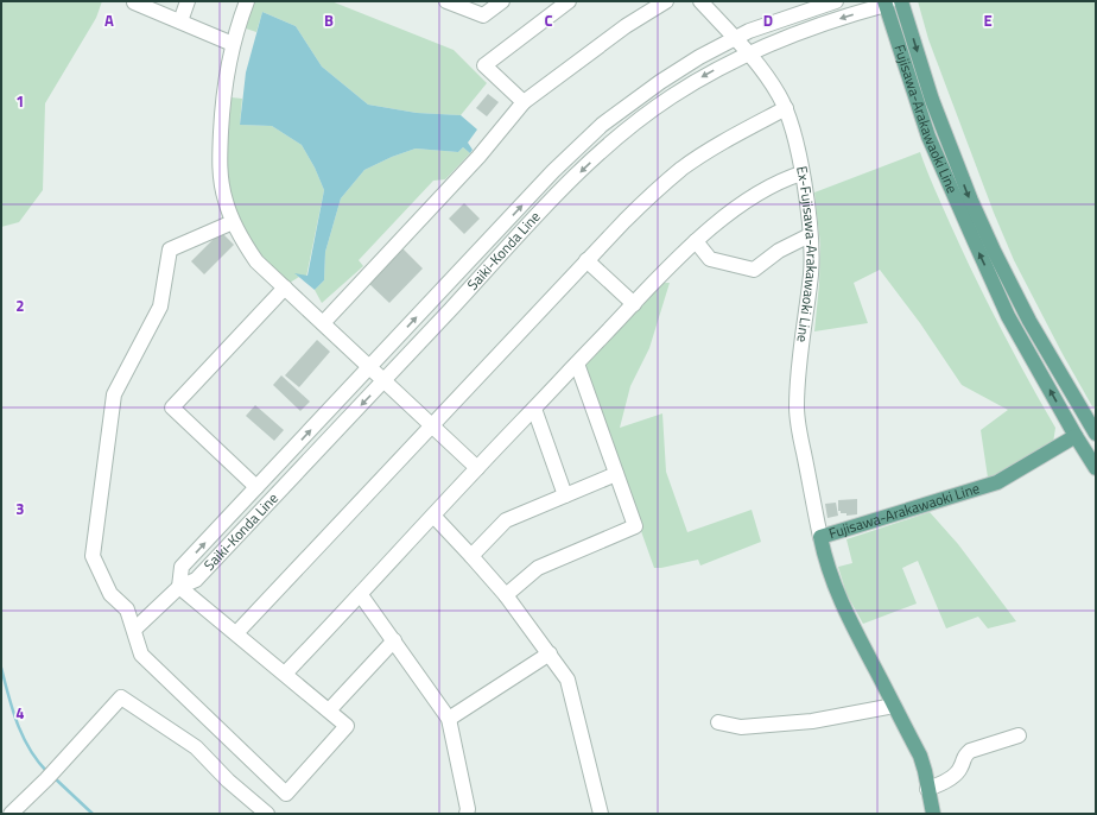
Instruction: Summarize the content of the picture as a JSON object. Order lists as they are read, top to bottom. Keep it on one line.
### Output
{"streets":{"main road":["Fujisawa-Arakawaoki Line"],"street":["Saiki-Konda Line","Ex-Fujisawa-Arakawaoki Line"]},"crossings":[["Fujisawa-Arakawaoki Line","Saiki-Konda Line"],["Fujisawa-Arakawaoki Line","Ex-Fujisawa-Arakawaoki Line"],["Saiki-Konda Line","Ex-Fujisawa-Arakawaoki Line"]],"grid":{"columns":["A","B","C","D","E"],"rows":["1","2","3","4"]}}
